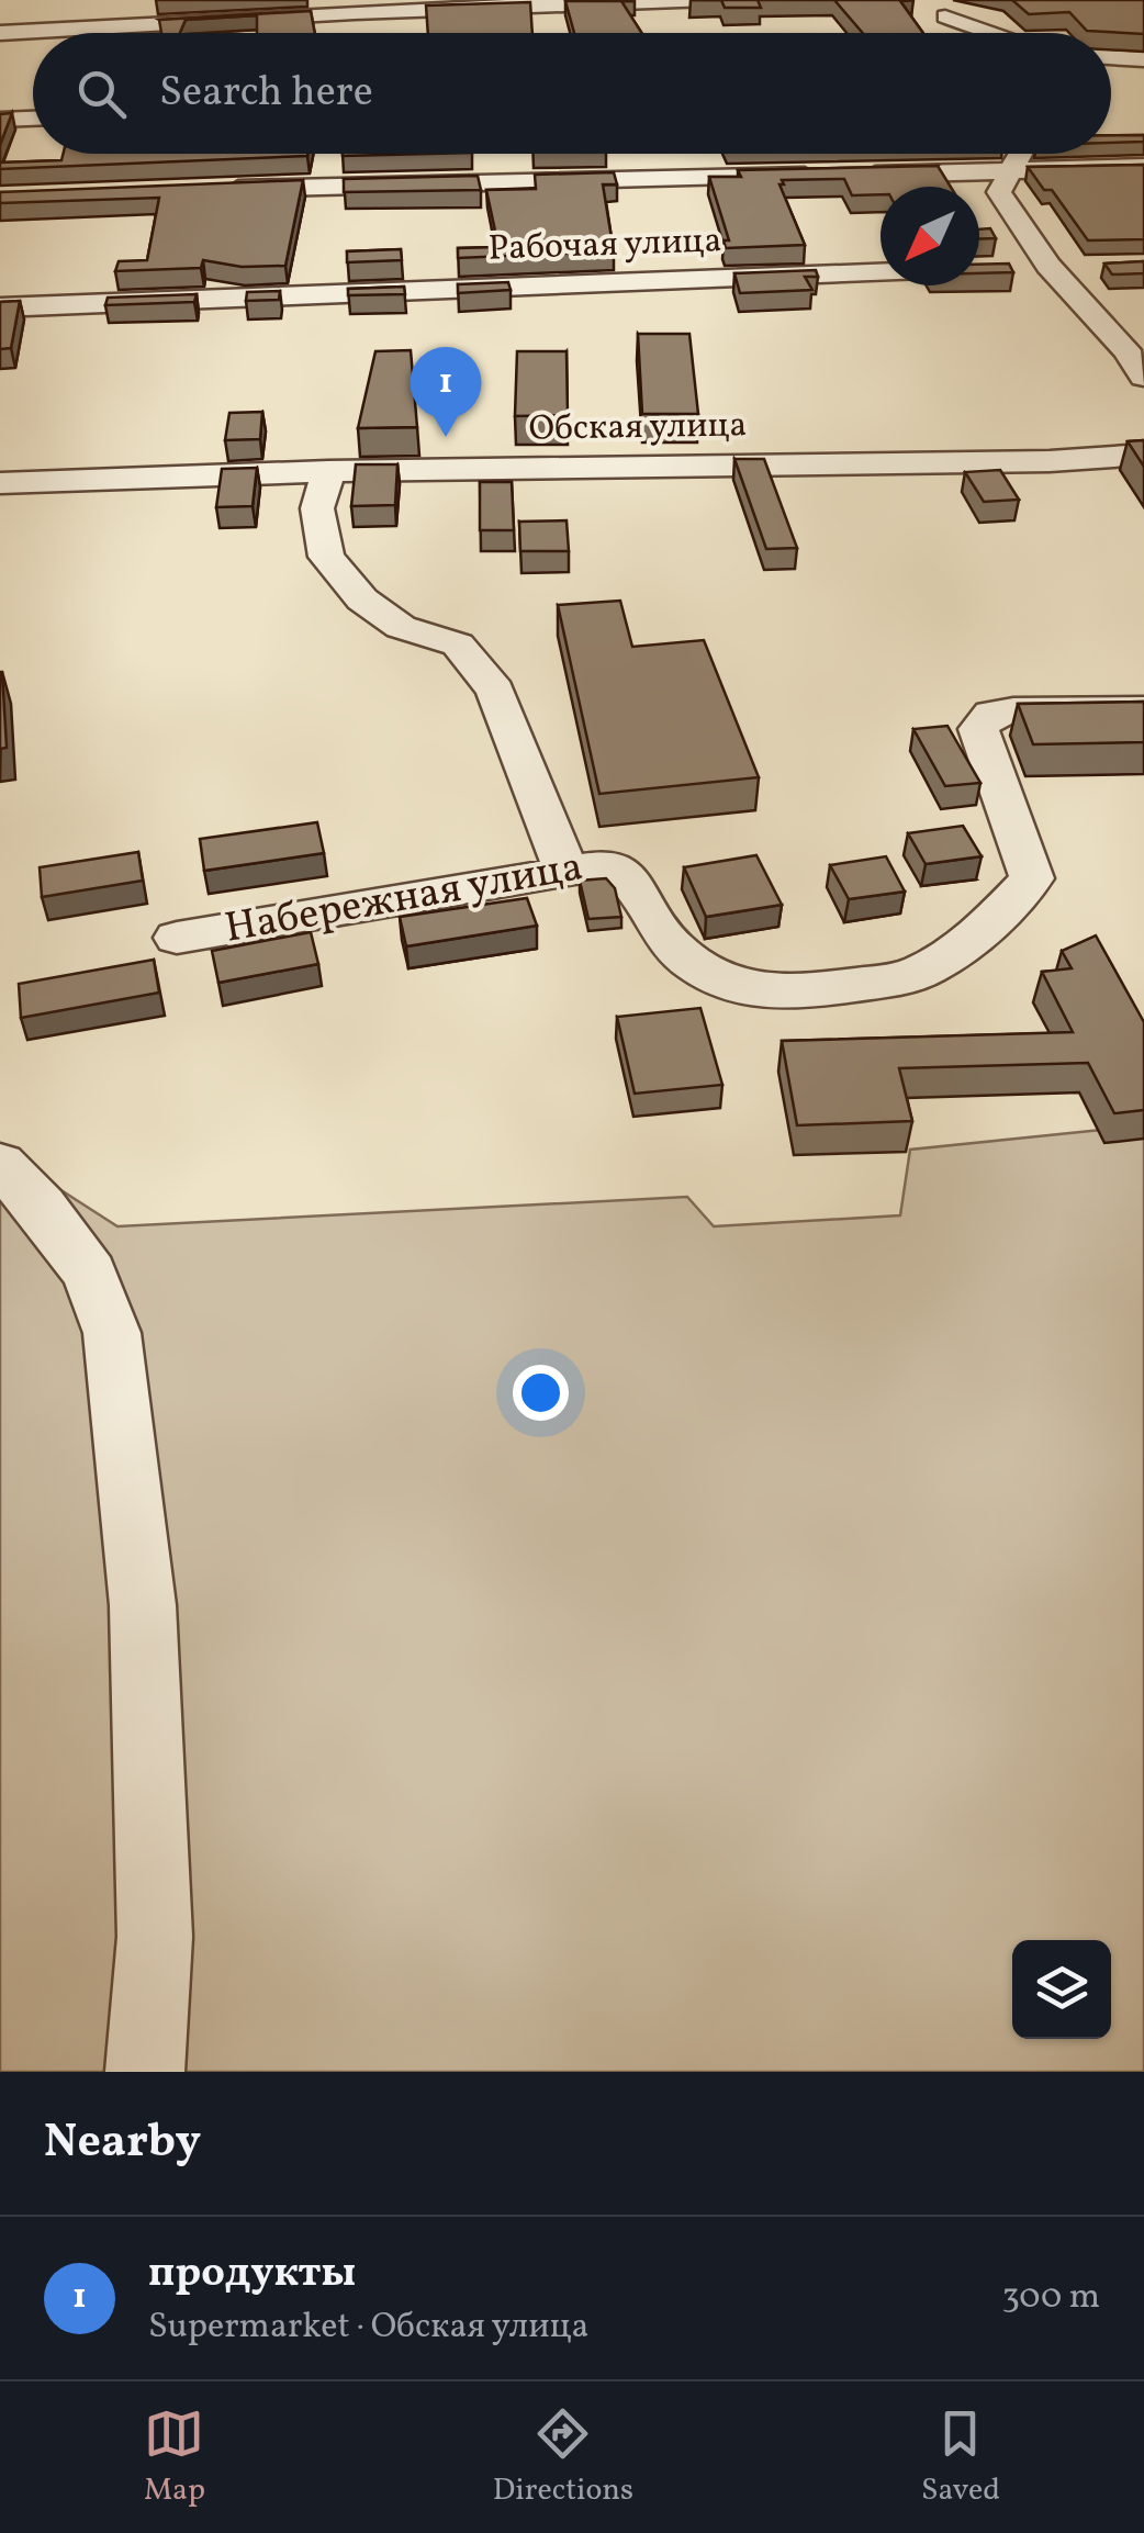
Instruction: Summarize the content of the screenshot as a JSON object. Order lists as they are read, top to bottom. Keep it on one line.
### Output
{"streets":{"street":["Рабочая улица","Обская улица","Набережная улица"]},"north":"bottom left","page":{"search":"Search here","pins":"1","heading":"Nearby","list":[{"mark":"1","name":"продукты","note":"Supermarket · Обская улица","value":"300 m"}],"nav":["Map","Directions","Saved"]}}
